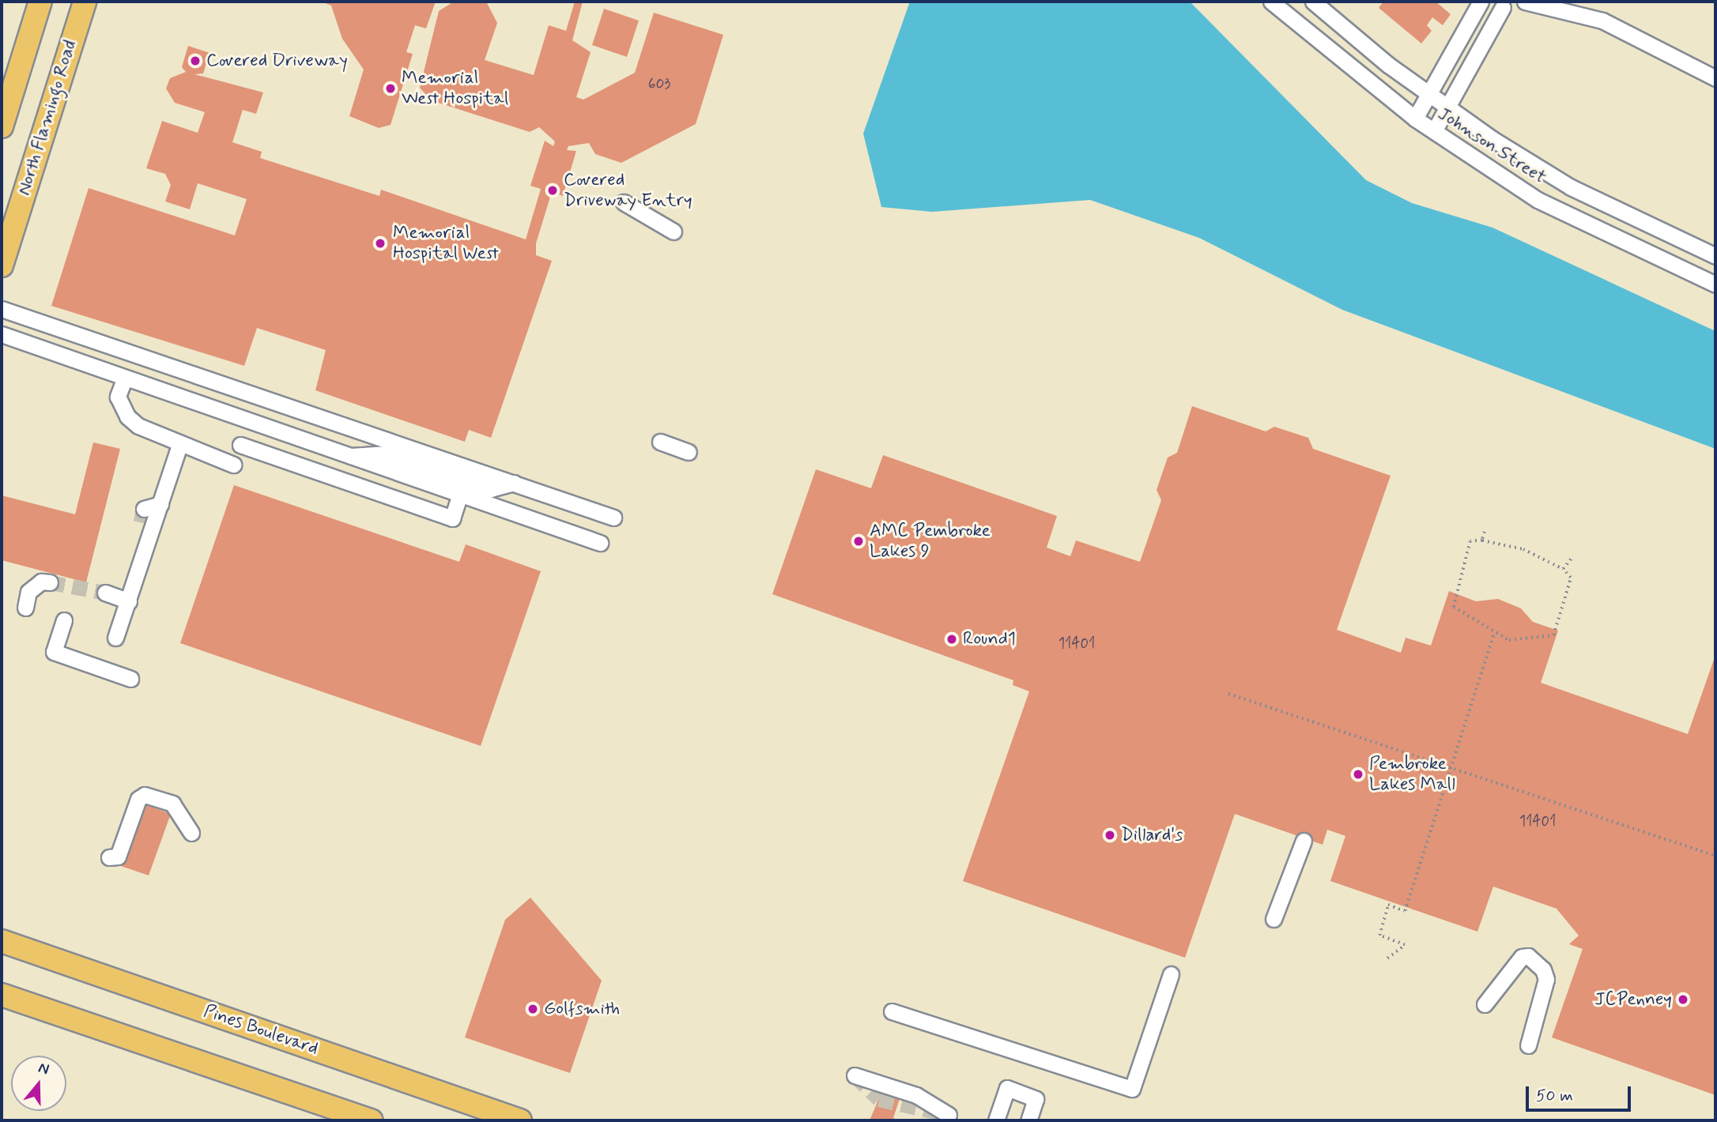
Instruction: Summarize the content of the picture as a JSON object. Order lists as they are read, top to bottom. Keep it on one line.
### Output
{"streets":{"highway":["North Flamingo Road","Pines Boulevard"],"street":["Johnson Street"]},"places":["Covered Driveway","Memorial West Hospital","Covered Driveway Entry","Memorial Hospital West","AMC Pembroke Lakes 9","Round1","Pembroke Lakes Mall","Dillard's","JCPenney","Golfsmith"],"house_numbers":["603","11401","11401"],"scale_bar":"50 m","north":"top"}
